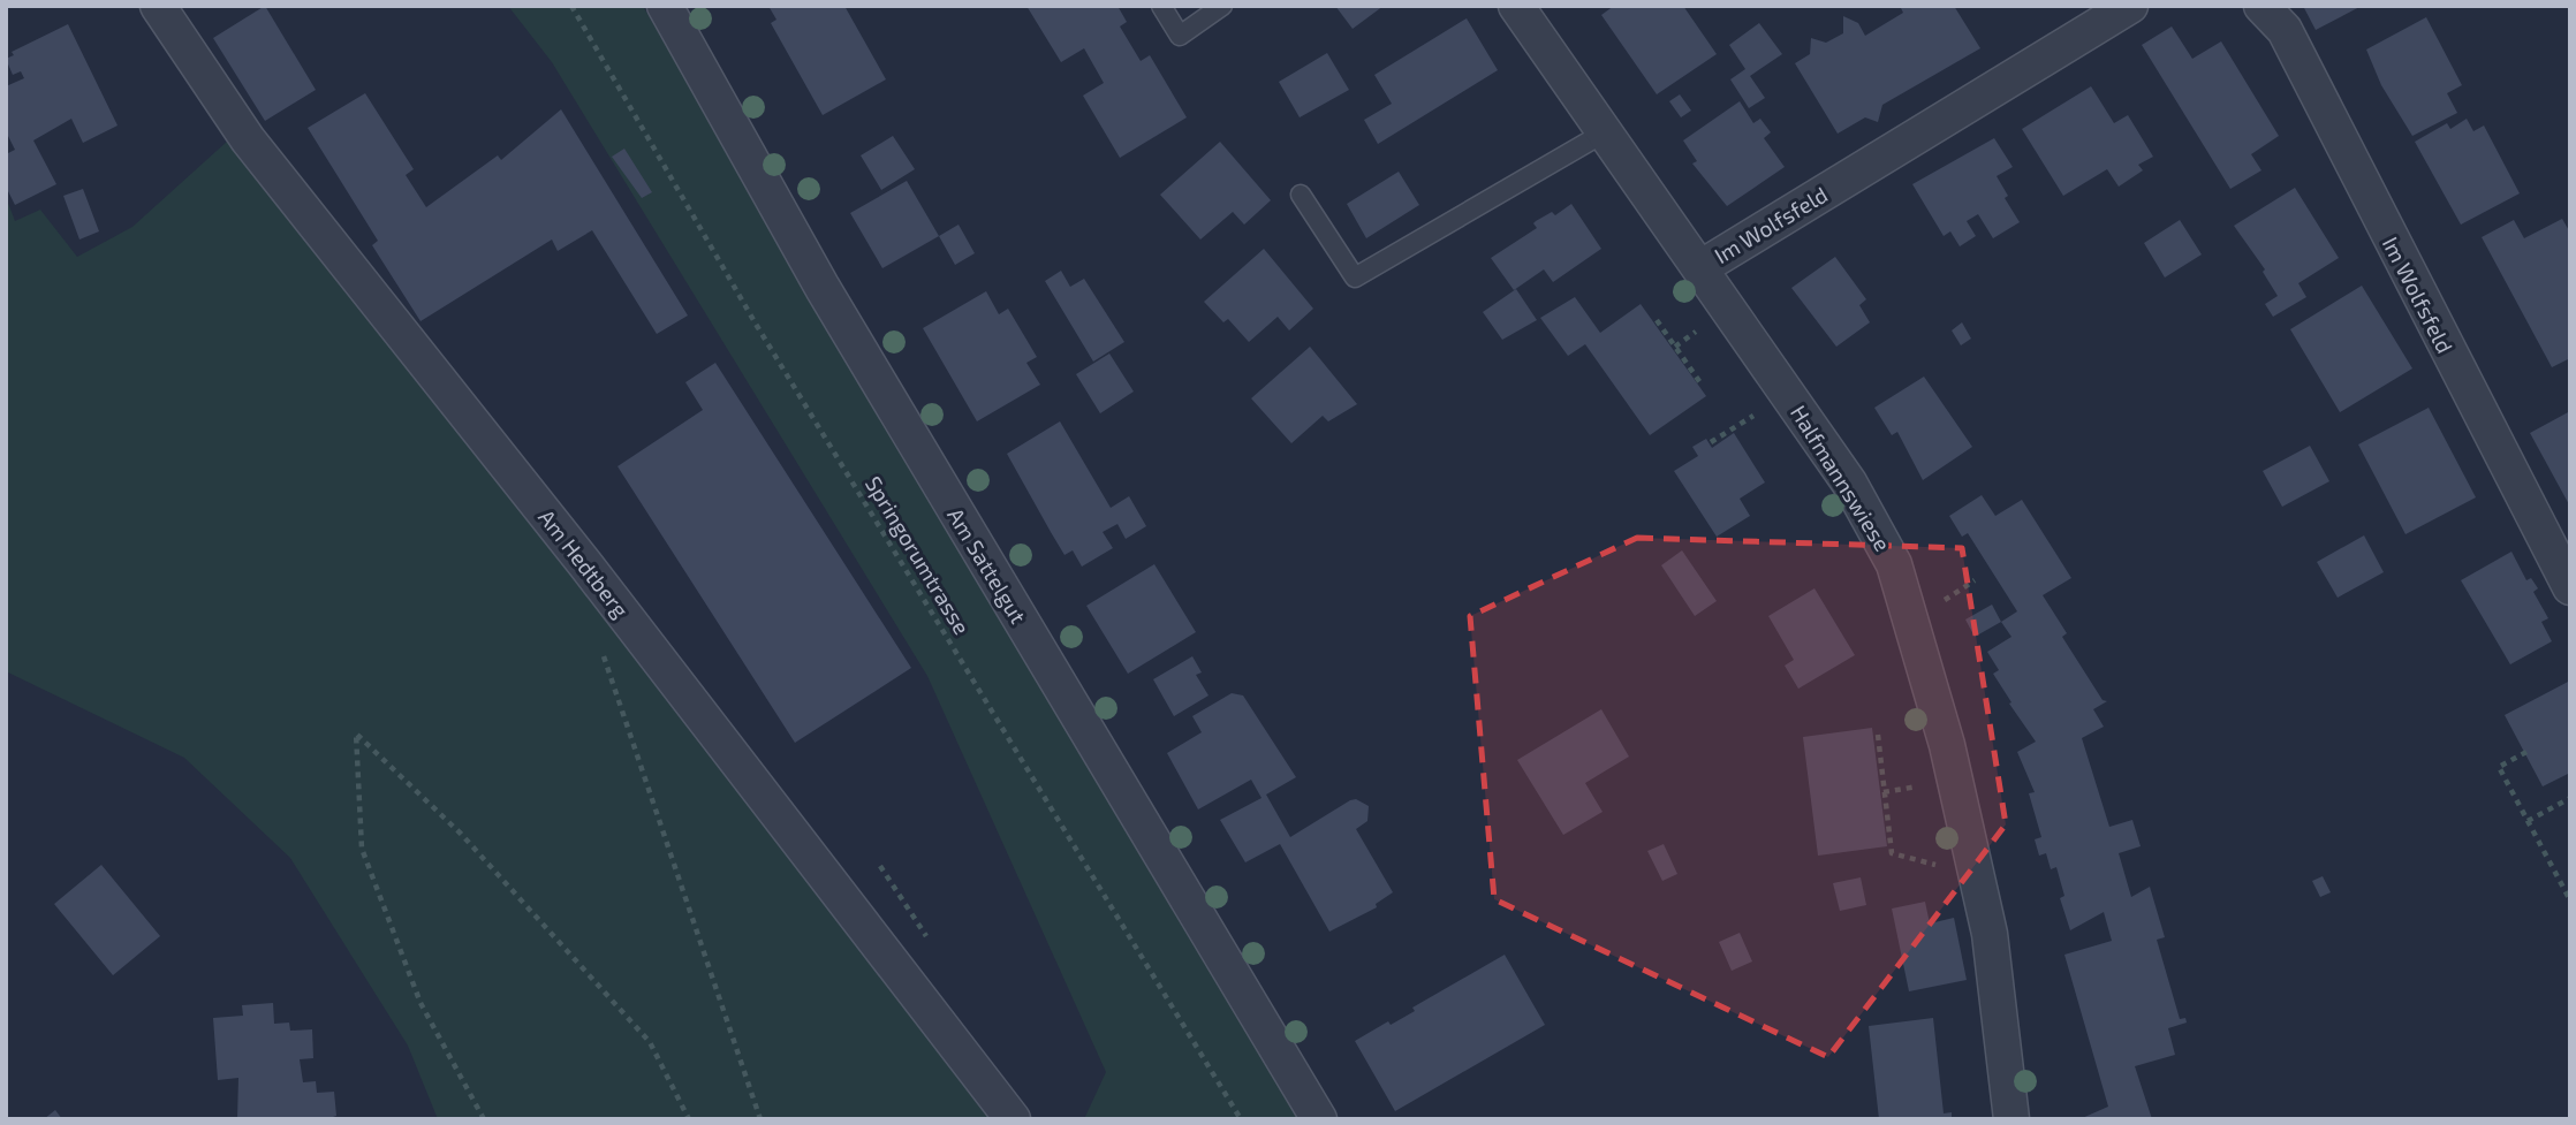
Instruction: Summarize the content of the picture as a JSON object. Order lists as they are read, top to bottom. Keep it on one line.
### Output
{"streets":{"street":["Im Wolfsfeld","Halfmannswiese","Am Hedtberg","Am Sattelgut"],"path":["Springorumtrasse"]},"crossings":[["Im Wolfsfeld","Halfmannswiese"]]}
